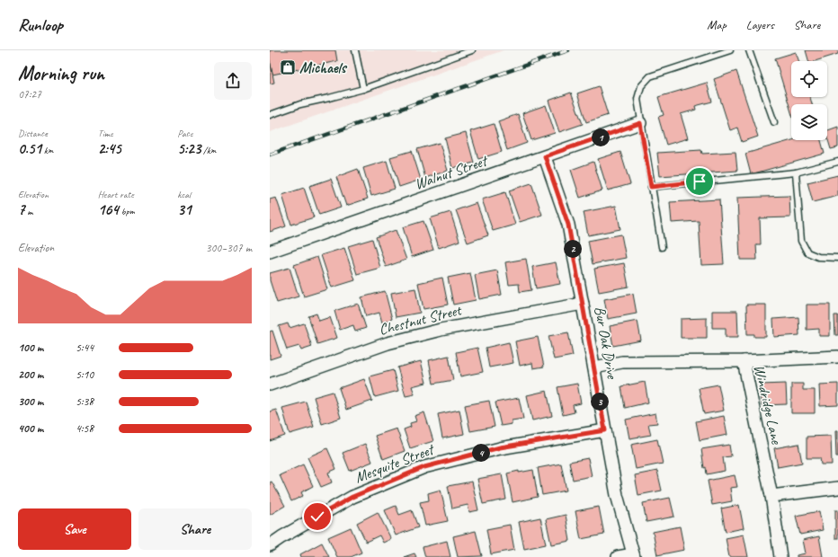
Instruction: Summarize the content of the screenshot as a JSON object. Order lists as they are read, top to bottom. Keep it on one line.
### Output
{"streets":{"street":["Walnut Street","Chestnut Street","Bur Oak Drive","Windridge Lane","Mesquite Street"]},"crossings":[["Walnut Street","Bur Oak Drive"],["Chestnut Street","Bur Oak Drive"],["Bur Oak Drive","Windridge Lane"],["Bur Oak Drive","Mesquite Street"]],"places":{"shop":["Michaels"]},"page":{"header":"Runloop","nav":["Map","Layers","Share"],"heading":["Morning run","07:27"],"stats":[["Distance","0.51 km"],["Time","2:45"],["Pace","5:23 /km"],["Elevation","7 m"],["Heart rate","164 bpm"],["kcal","31"]],"pins":["1","2","3","4"],"chart":["Elevation","300–307 m"],"list":[{"name":"100 m","note":"5:44"},{"name":"200 m","note":"5:10"},{"name":"300 m","note":"5:38"},{"name":"400 m","note":"4:58"}],"buttons":["Save","Share"]}}
